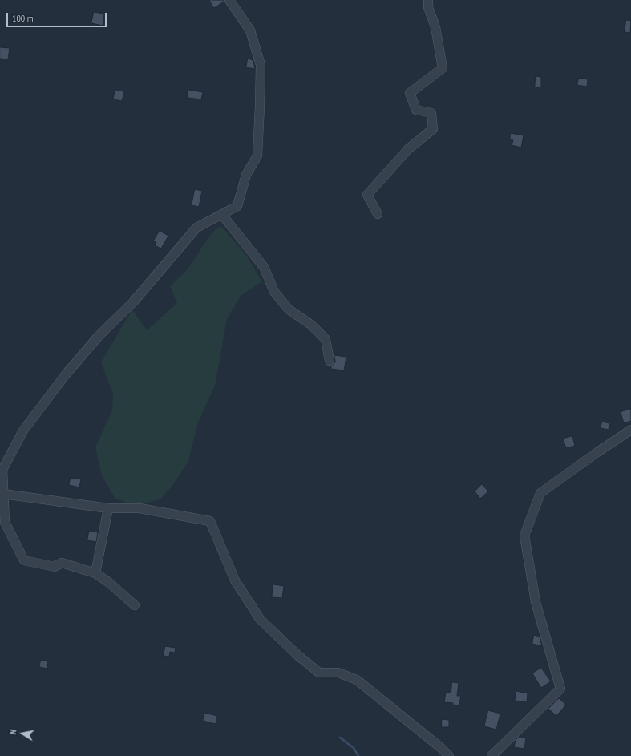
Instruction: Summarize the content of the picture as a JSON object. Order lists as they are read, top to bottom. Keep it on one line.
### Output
{"scale_bar":"100 m","north":"left"}
